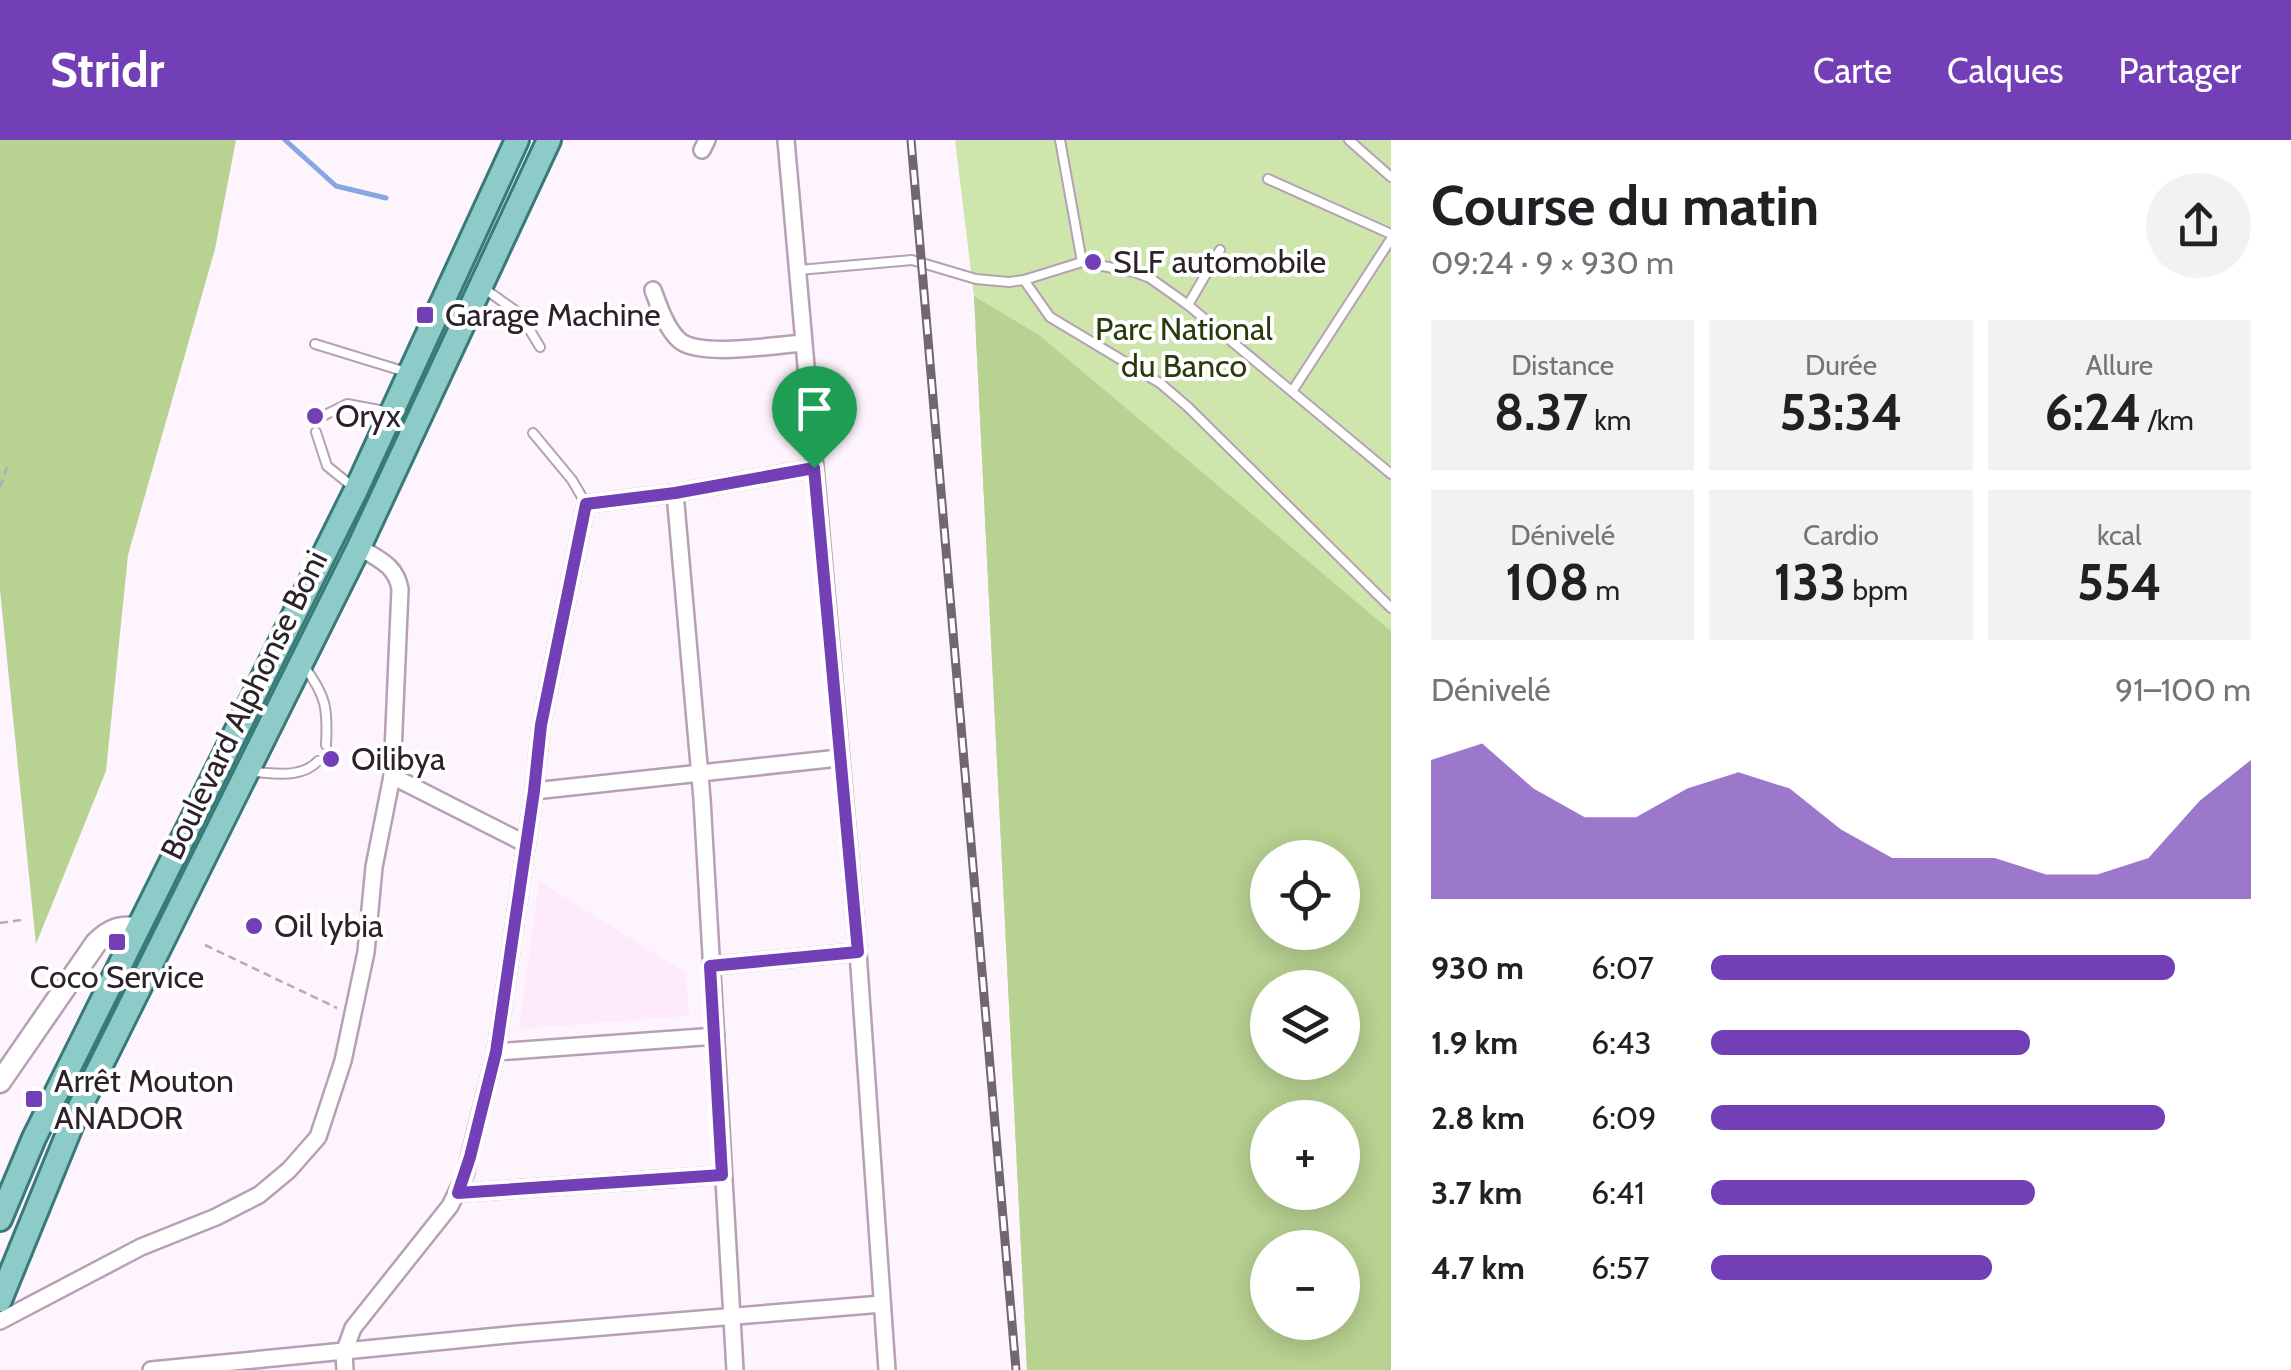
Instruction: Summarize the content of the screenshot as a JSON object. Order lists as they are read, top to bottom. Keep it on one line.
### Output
{"streets":{"main road":["Boulevard Alphonse Boni"]},"parks":["Parc National du Banco"],"places":{"other":["SLF automobile","Oryx","Oilibya","Oil lybia"],"transit":["Garage Machine","Coco Service","Arrêt Mouton ANADOR"]},"page":{"header":"Stridr","nav":["Carte","Calques","Partager"],"heading":["Course du matin","09:24 · 9 × 930 m"],"stats":[["Distance","8.37 km"],["Durée","53:34"],["Allure","6:24 /km"],["Dénivelé","108 m"],["Cardio","133 bpm"],["kcal","554"]],"chart":["Dénivelé","91–100 m"],"map_buttons":["+","−"],"list":[{"name":"930 m","note":"6:07"},{"name":"1.9 km","note":"6:43"},{"name":"2.8 km","note":"6:09"},{"name":"3.7 km","note":"6:41"},{"name":"4.7 km","note":"6:57"}]}}
